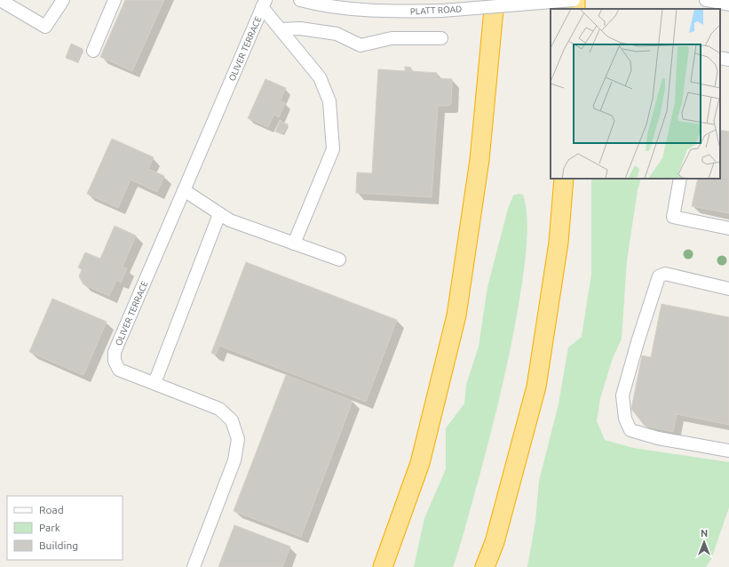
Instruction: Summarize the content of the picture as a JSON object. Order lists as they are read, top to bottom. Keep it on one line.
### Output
{"streets":{"street":["PLATT ROAD","OLIVER TERRACE"]},"legend":["Road","Park","Building"],"north":"top"}
